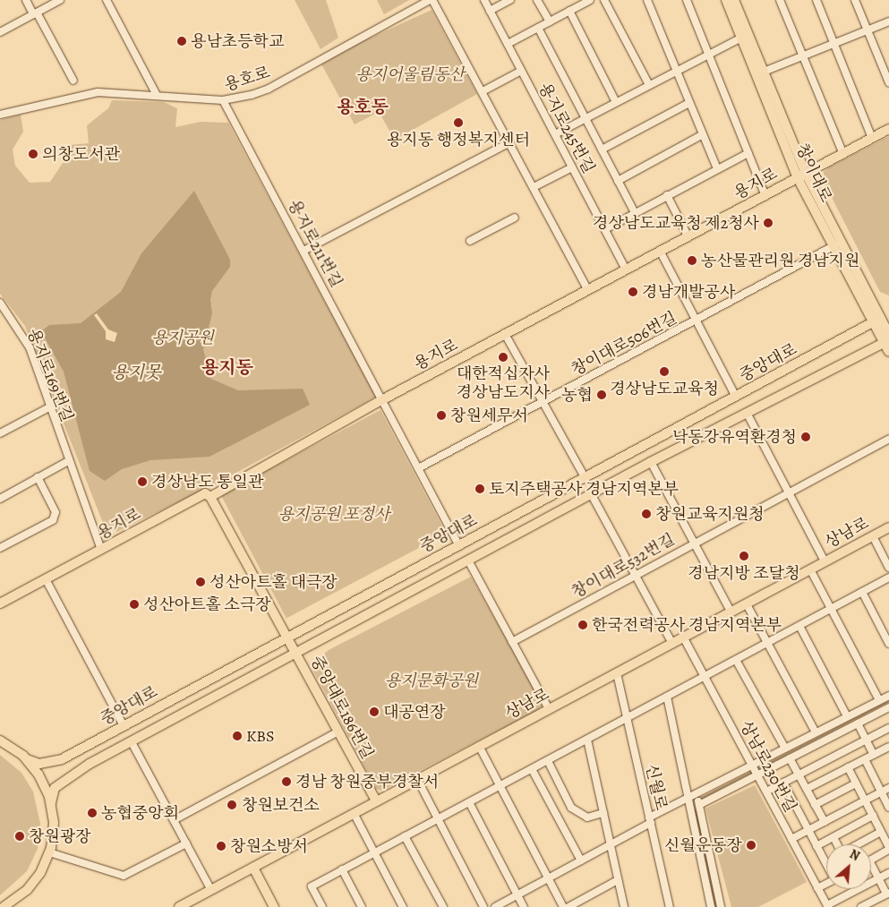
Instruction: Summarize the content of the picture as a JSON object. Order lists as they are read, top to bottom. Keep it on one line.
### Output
{"streets":{"main road":["창이대로","용지로","중앙대로","상남로","중앙대로186번길"],"street":["용호로","용지로245번길","용지로211번길","창이대로506번길","용지로169번길","창이대로532번길","상남로230번길","신월로"]},"crossings":[["용호로","용지로211번길"],["용지로245번길","용지로"],["창이대로","용지로"],["창이대로","창이대로506번길"],["창이대로","중앙대로"],["용지로","용지로211번길"],["용지로","용지로169번길"],["용지로","중앙대로186번길"],["용지로211번길","창이대로506번길"],["용지로211번길","중앙대로"],["중앙대로","중앙대로186번길"],["상남로","중앙대로186번길"],["상남로","상남로230번길"],["상남로","신월로"]],"districts":["용호동","용지동"],"water":["용지못"],"parks":["용지어울림동산","용지공원","용지공원 포정사","용지문화공원"],"places":["용남초등학교","용지동 행정복지센터","의창도서관","경상남도교육청 제2청사","농산물관리원 경남지원","경남개발공사","대한적십자사 경상남도지사","경상남도교육청","농협","창원세무서","낙동강유역환경청","경상남도 통일관","토지주택공사 경남지역본부","창원교육지원청","경남지방 조달청","성산아트홀 대극장","성산아트홀 소극장","한국전력공사 경남지역본부","대공연장","KBS","경남 창원중부경찰서","창원보건소","농협중앙회","창원광장","신월운동장","창원소방서"],"north":"top right"}
